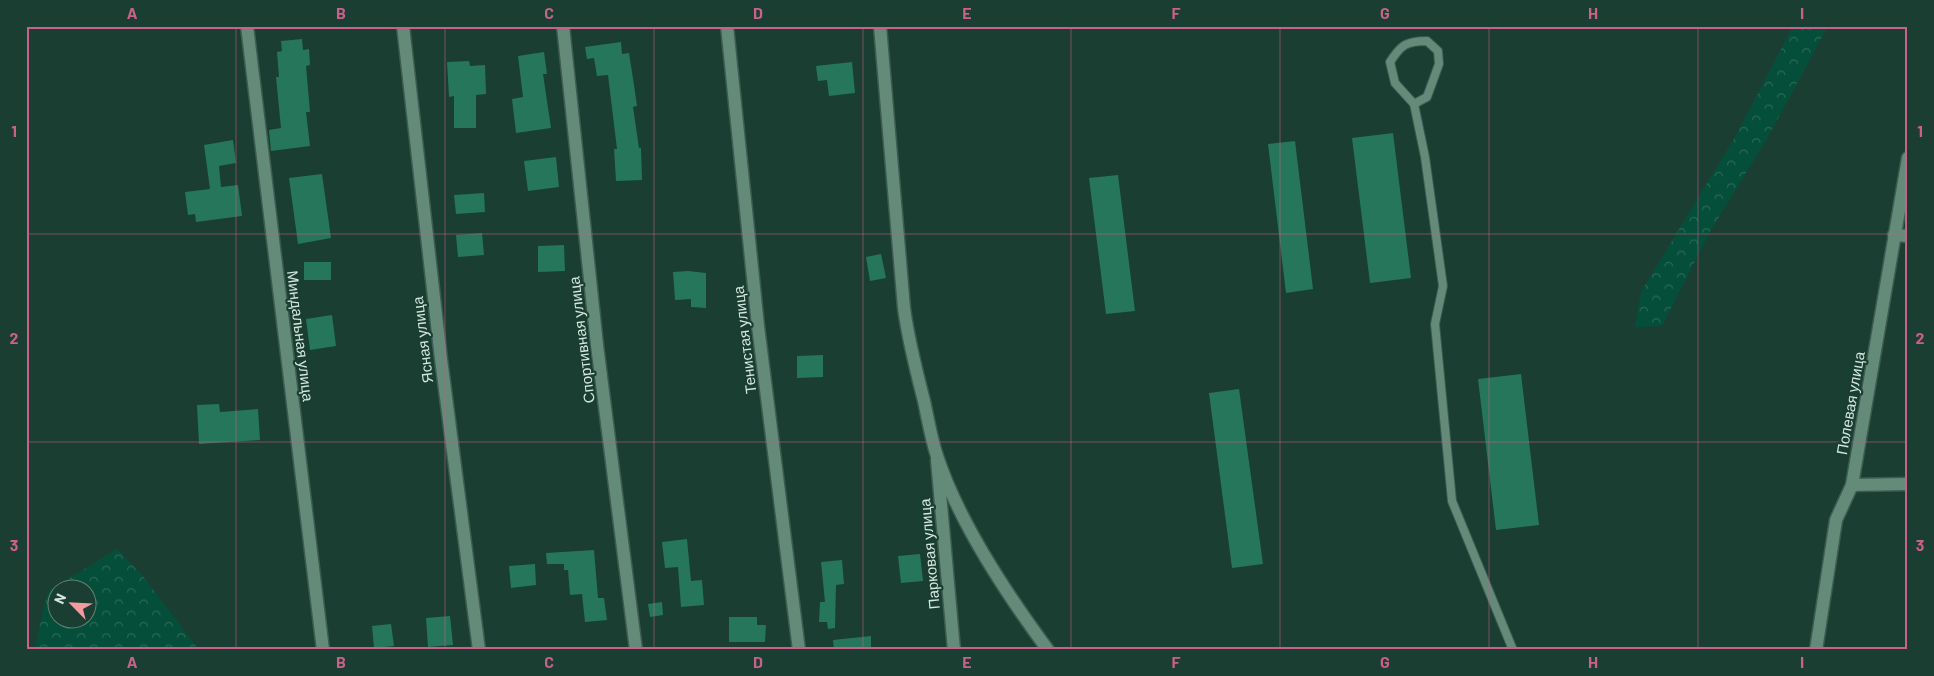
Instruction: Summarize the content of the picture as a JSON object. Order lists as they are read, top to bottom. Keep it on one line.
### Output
{"streets":{"street":["Миндальная улица","Ясная улица","Спортивная улица","Тенистая улица","Полевая улица","Парковая улица"]},"north":"top left","grid":{"columns":["A","B","C","D","E","F","G","H","I"],"rows":["1","2","3"]}}
